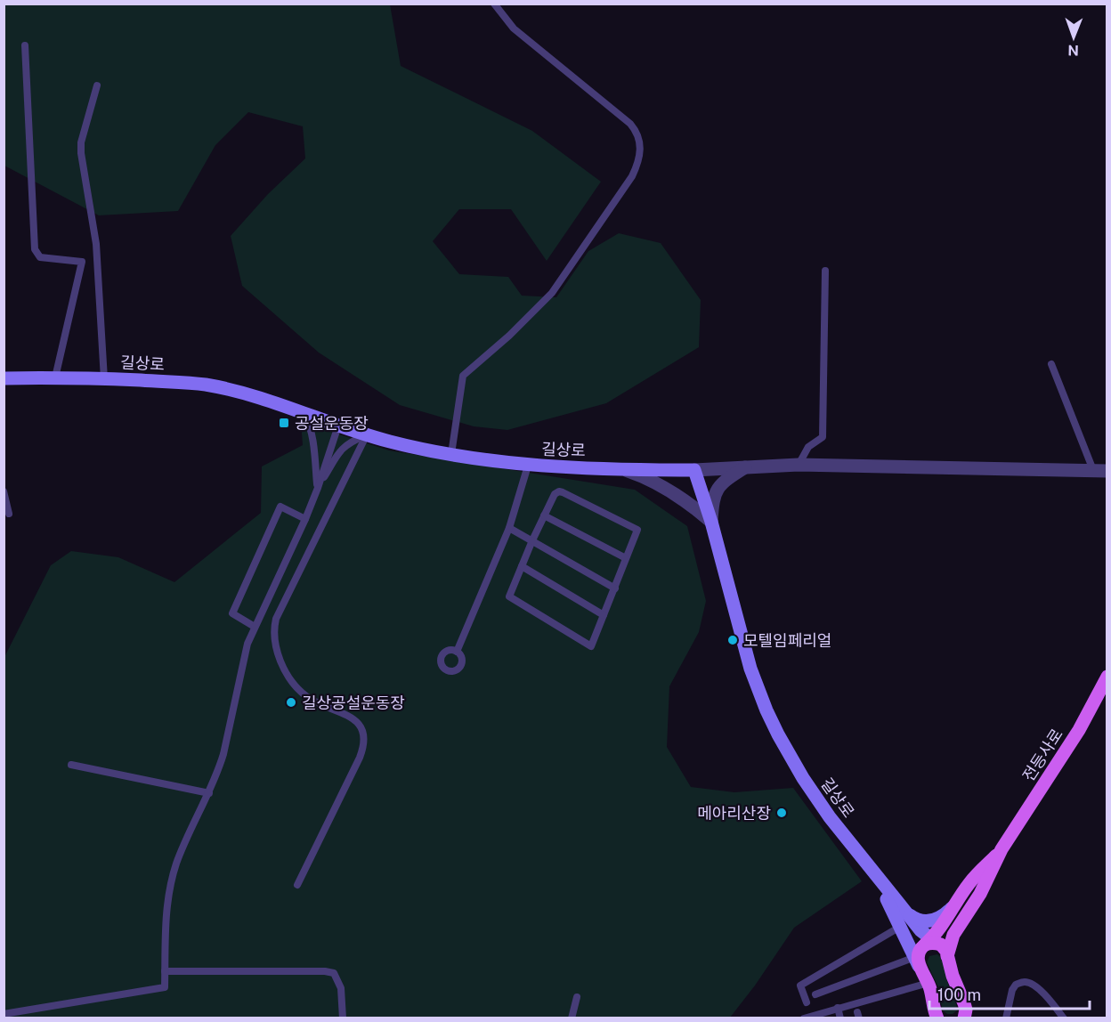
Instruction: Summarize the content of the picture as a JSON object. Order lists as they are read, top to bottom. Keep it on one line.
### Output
{"streets":{"main road":["전등사로"],"street":["길상로"]},"crossings":[["길상로","전등사로"]],"places":{"transit":["공설운동장"],"other":["모텔임페리얼","길상공설운동장","메아리산장"]},"scale_bar":"100 m","north":"bottom"}
